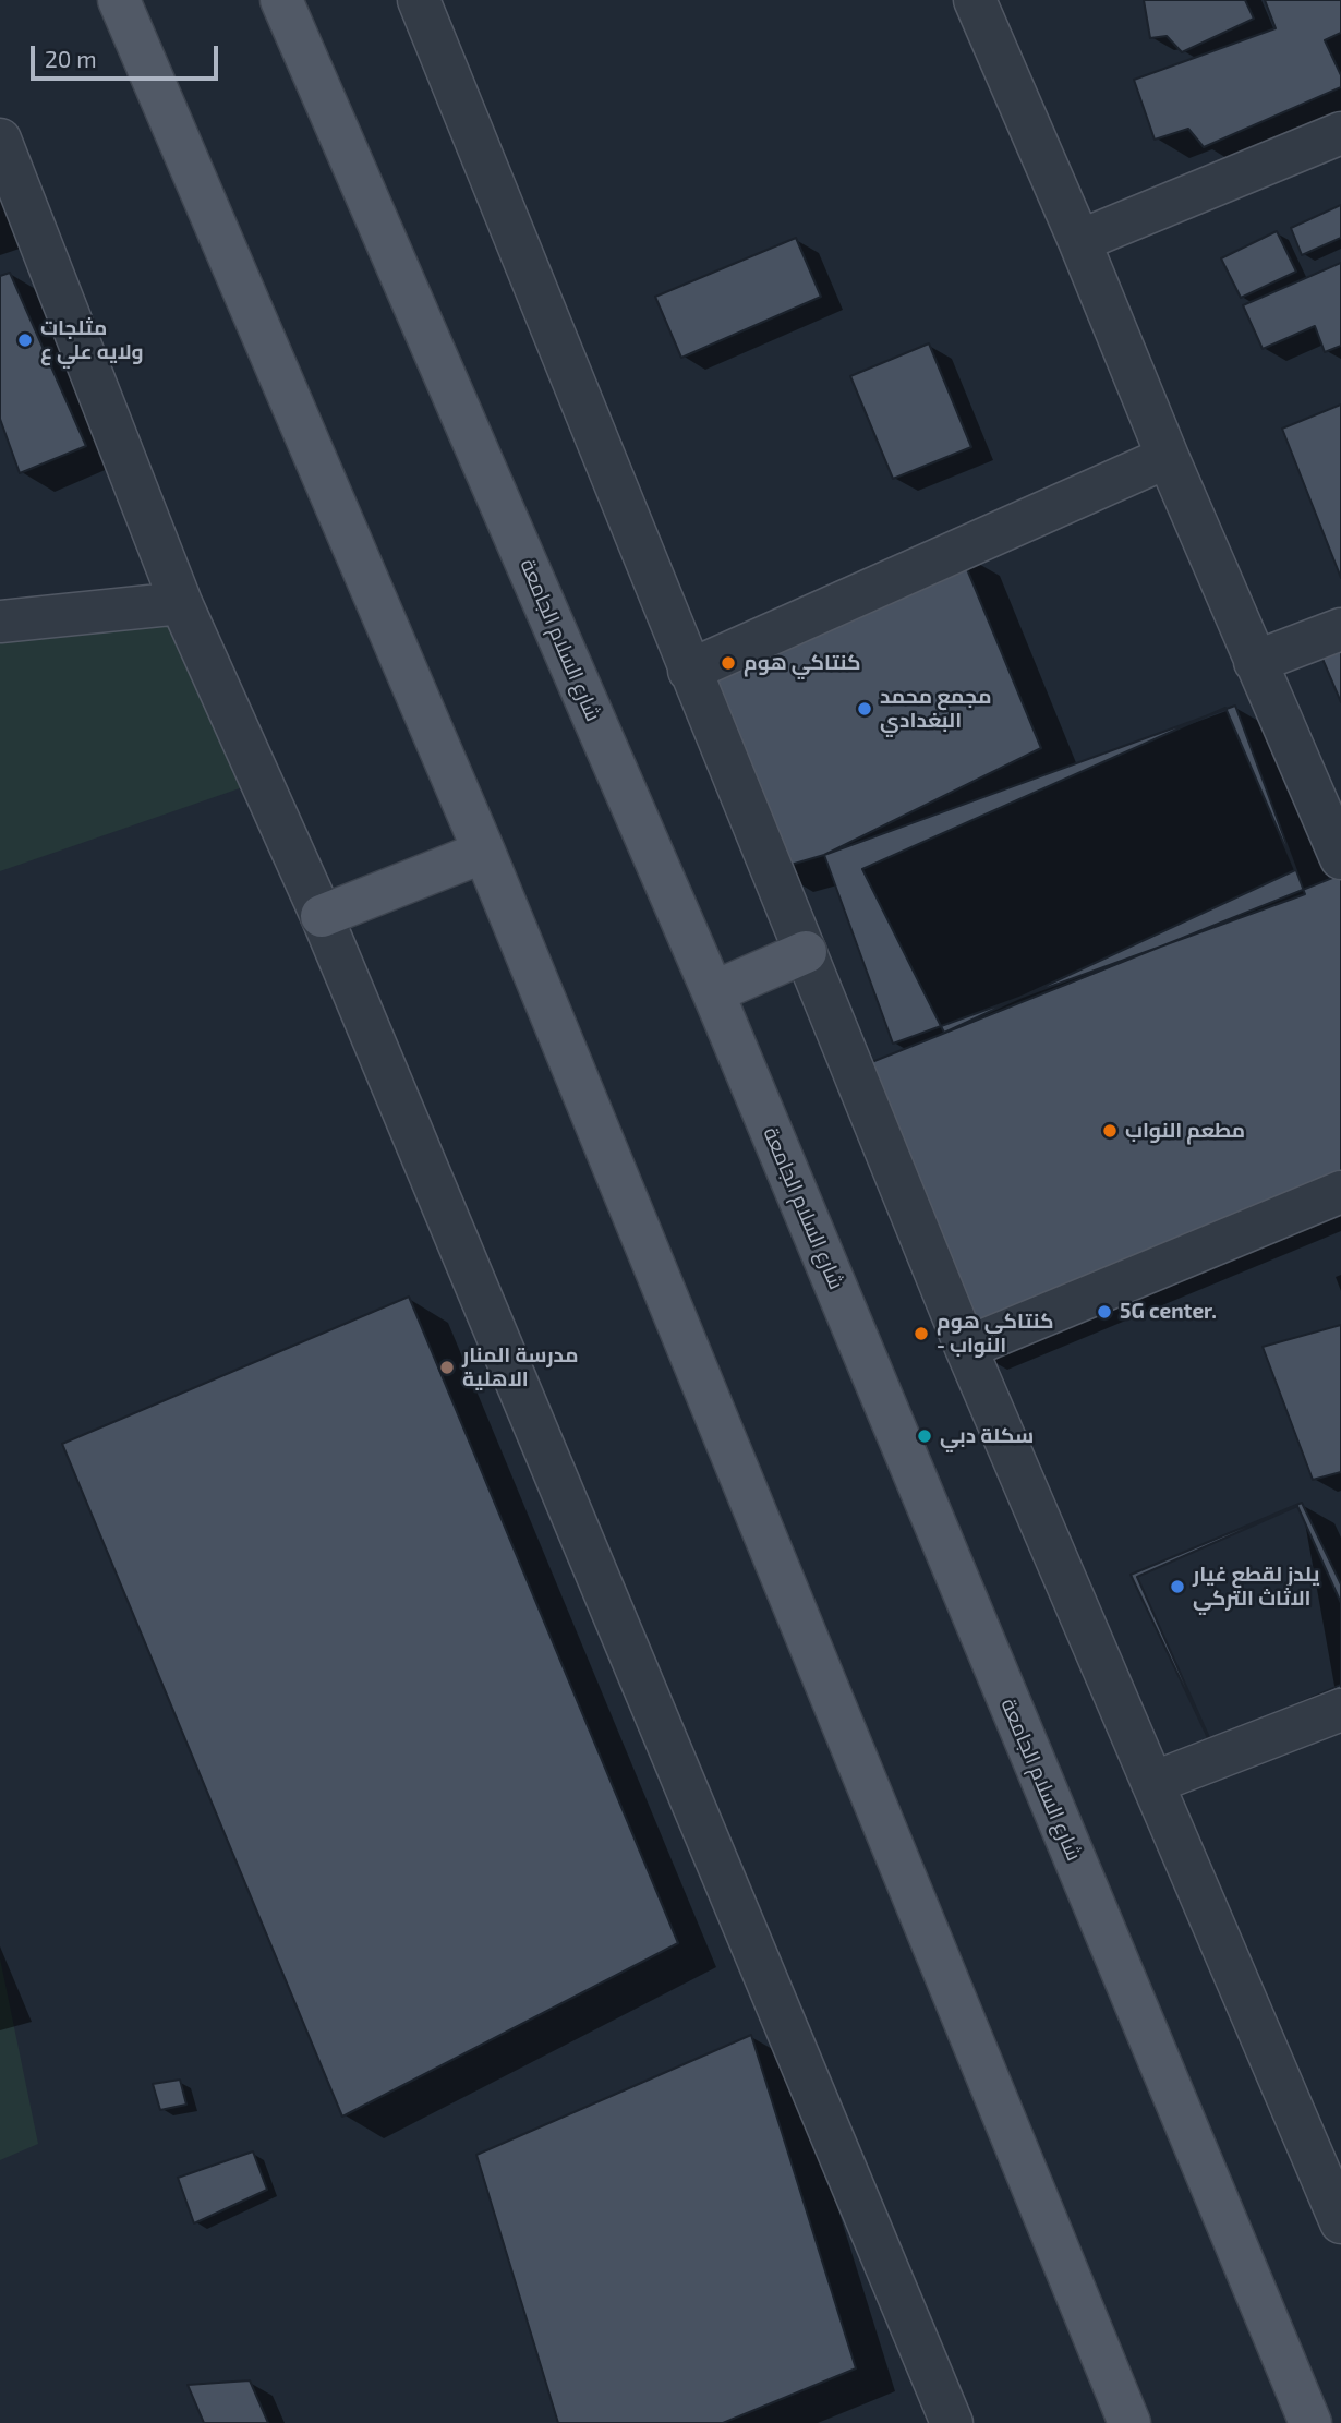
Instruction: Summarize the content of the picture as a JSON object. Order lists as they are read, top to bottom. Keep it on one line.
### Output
{"streets":{"main road":["شارع السلام الجامعة"]},"places":["مثلجات ولايه علي ع","كنتاكي هوم","مجمع محمد البغدادي","مطعم النواب","5G center.","كنتاكي هوم - النواب","مدرسة المنار الاهلية","سكلة دبي","يلدز لقطع غيار الاثاث التركي"],"scale_bar":"20 m"}
